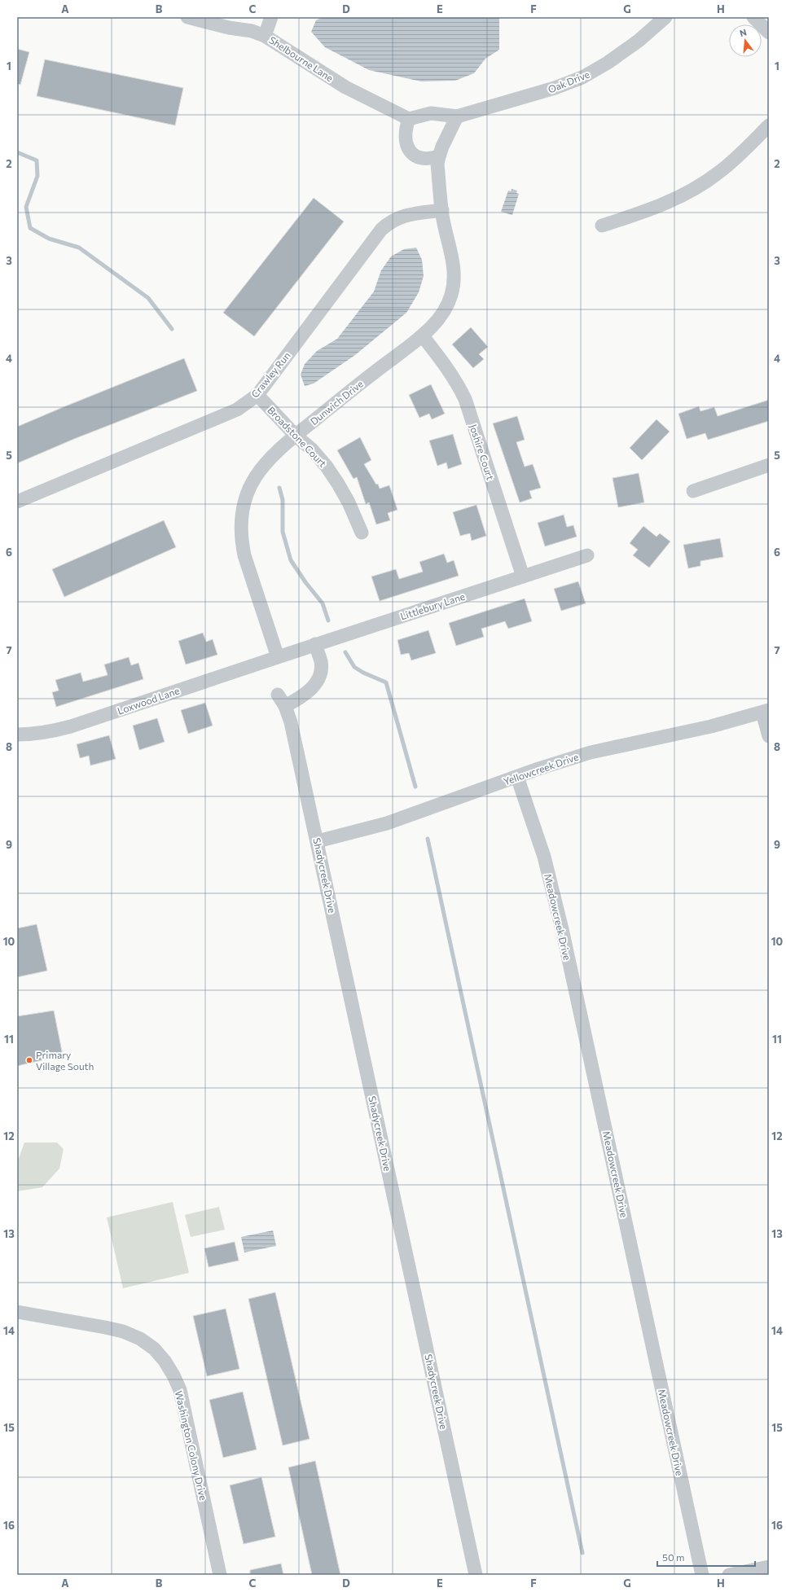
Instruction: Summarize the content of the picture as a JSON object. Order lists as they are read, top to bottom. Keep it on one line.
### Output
{"streets":{"street":["Shelbourne Lane","Oak Drive","Crawley Run","Dunwich Drive","Broadstone Court","Joshire Court","Littlebury Lane","Loxwood Lane","Yellowcreek Drive","Shadycreek Drive","Meadowcreek Drive","Washington Colony Drive"]},"crossings":[["Shelbourne Lane","Oak Drive"],["Crawley Run","Dunwich Drive"],["Crawley Run","Broadstone Court"],["Dunwich Drive","Broadstone Court"],["Dunwich Drive","Joshire Court"],["Dunwich Drive","Littlebury Lane"],["Dunwich Drive","Loxwood Lane"],["Joshire Court","Littlebury Lane"],["Littlebury Lane","Loxwood Lane"],["Yellowcreek Drive","Shadycreek Drive"],["Yellowcreek Drive","Meadowcreek Drive"]],"places":["Primary Village South"],"scale_bar":"50 m","north":"top","grid":{"columns":["A","B","C","D","E","F","G","H"],"rows":["1","2","3","4","5","6","7","8","9","10","11","12","13","14","15","16"]}}
